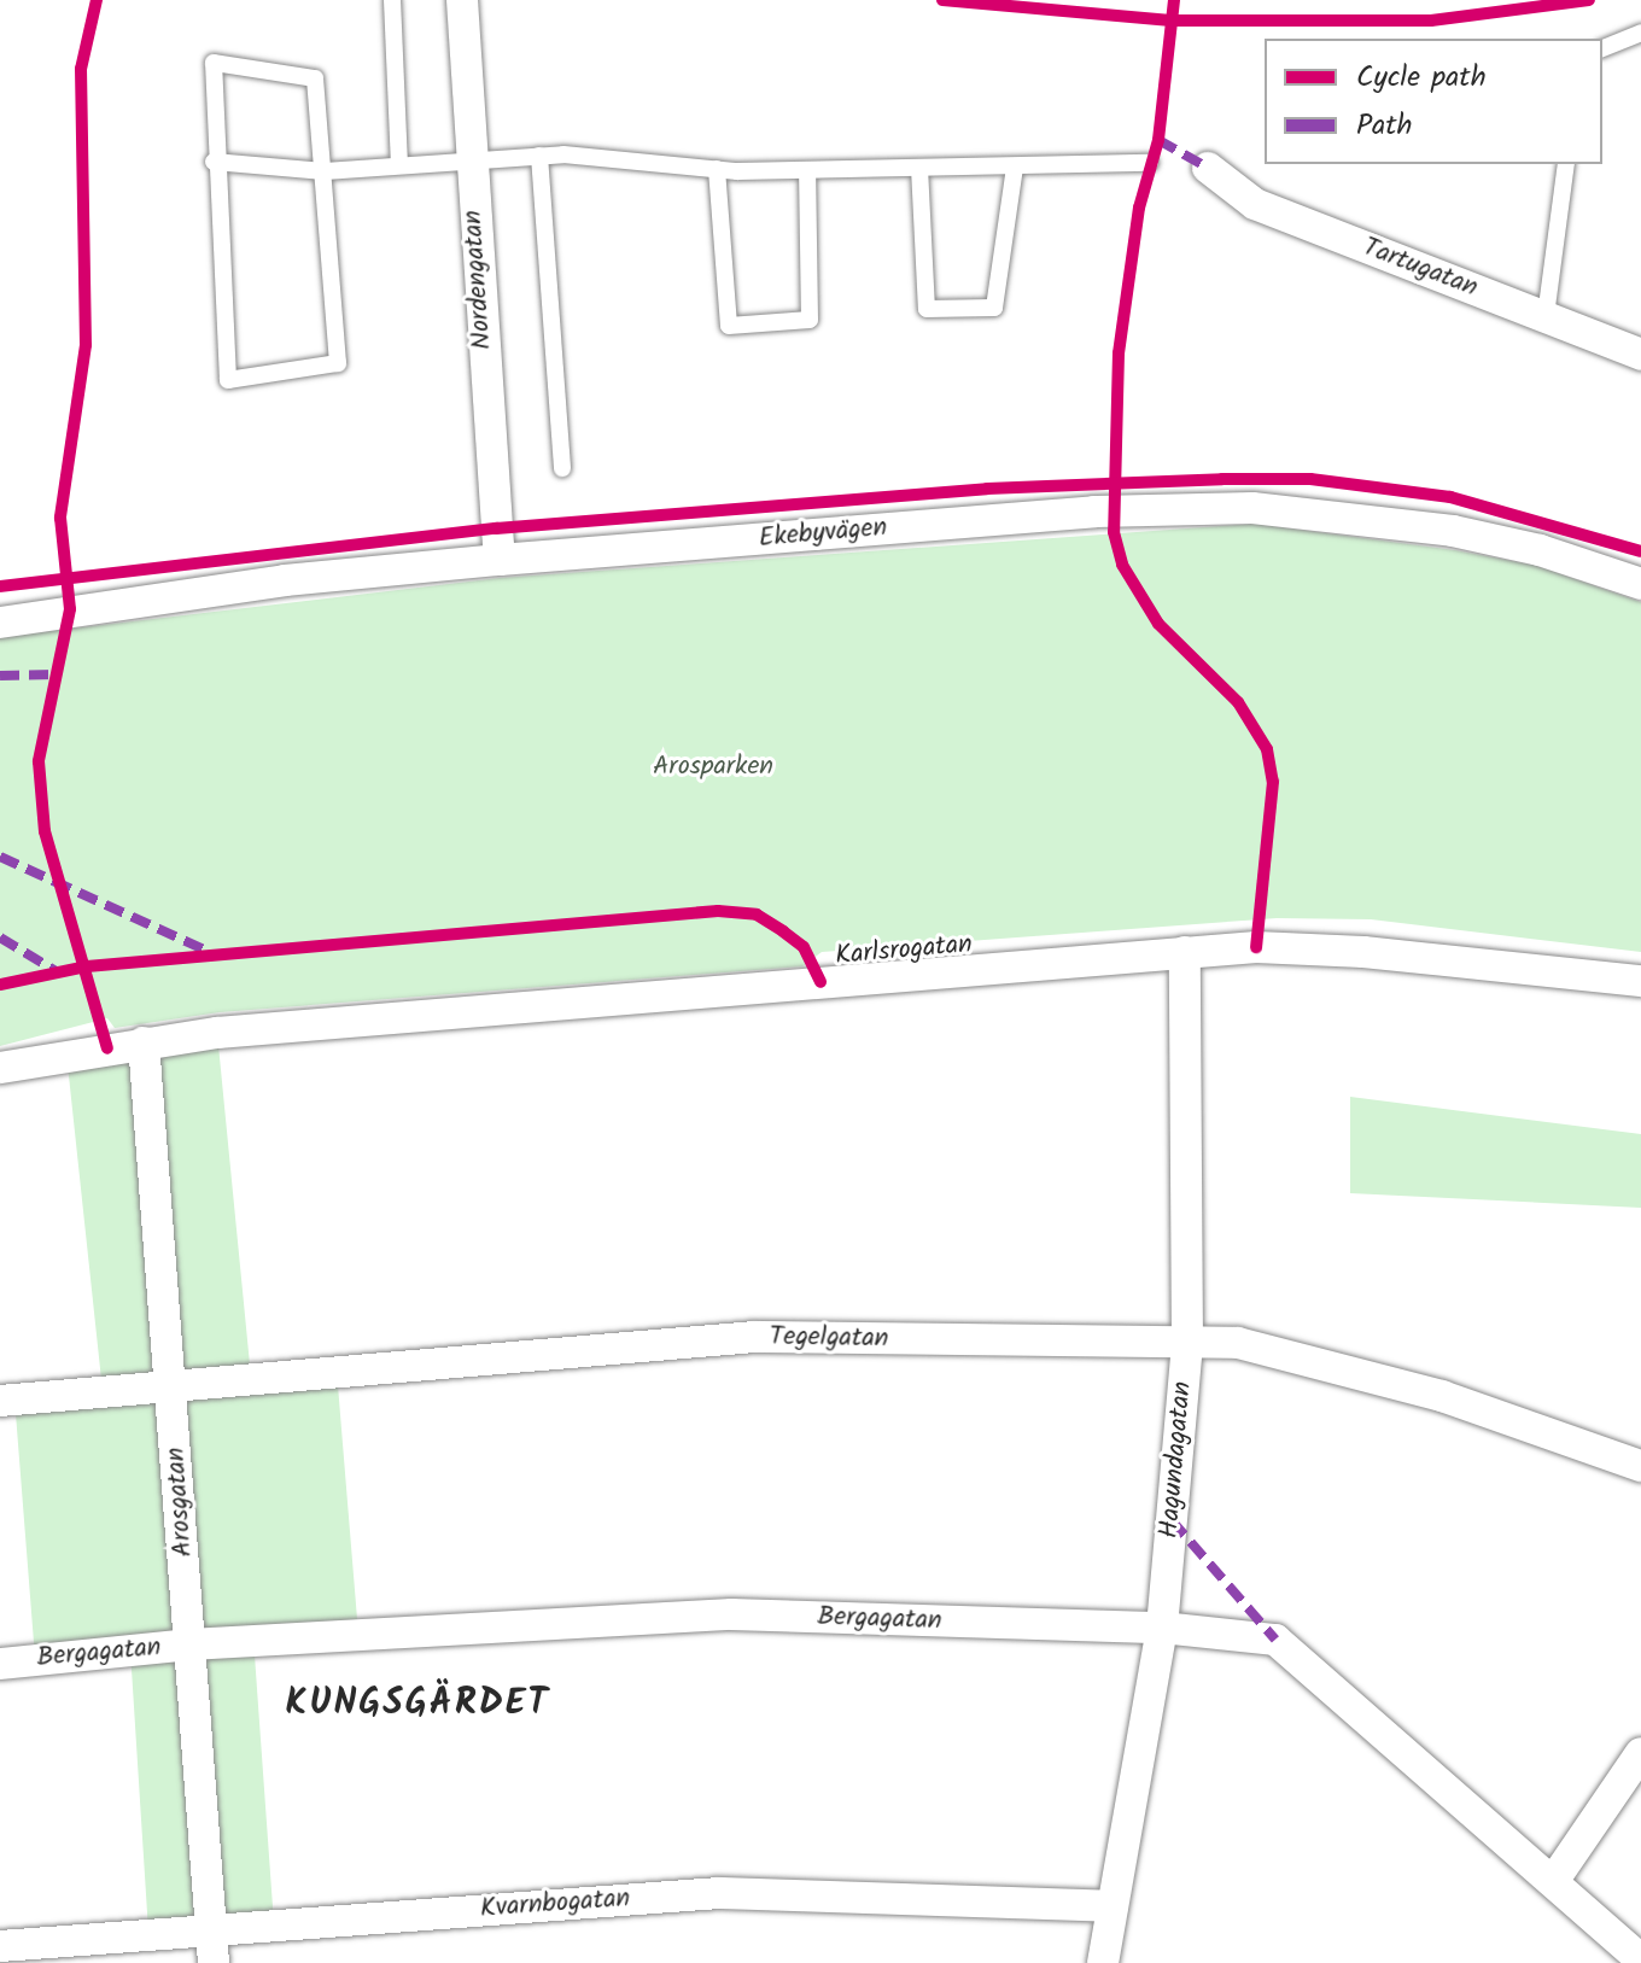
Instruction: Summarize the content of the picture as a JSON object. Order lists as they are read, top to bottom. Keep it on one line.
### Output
{"streets":{"street":["Tartugatan","Nordengatan","Ekebyvägen","Karlsrogatan","Tegelgatan","Hagundagatan","Arosgatan","Bergagatan","Kvarnbogatan"]},"crossings":[["Nordengatan","Ekebyvägen"],["Karlsrogatan","Hagundagatan"],["Karlsrogatan","Arosgatan"],["Tegelgatan","Hagundagatan"],["Tegelgatan","Arosgatan"],["Hagundagatan","Bergagatan"],["Hagundagatan","Kvarnbogatan"],["Arosgatan","Bergagatan"],["Arosgatan","Kvarnbogatan"]],"districts":["KUNGSGÄRDET"],"parks":["Arosparken"],"legend":["Cycle path","Path"]}
